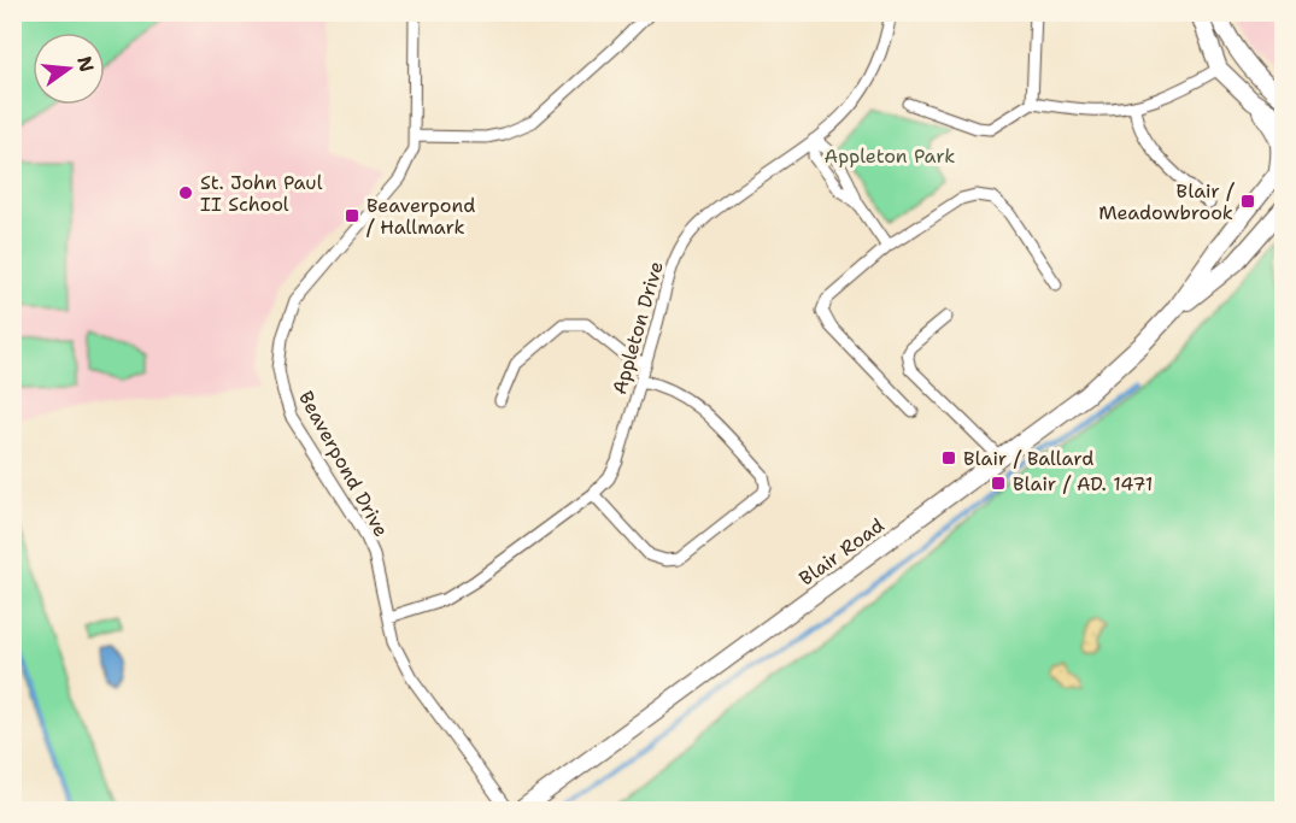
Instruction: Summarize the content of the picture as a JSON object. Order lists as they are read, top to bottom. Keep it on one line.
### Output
{"streets":{"main road":["Blair Road"],"street":["Appleton Drive","Beaverpond Drive"]},"crossings":[["Appleton Drive","Beaverpond Drive"]],"parks":["Appleton Park"],"places":{"other":["St. John Paul II School"],"transit":["Blair / Meadowbrook","Beaverpond / Hallmark","Blair / Ballard","Blair / AD. 1471"]},"north":"right"}
